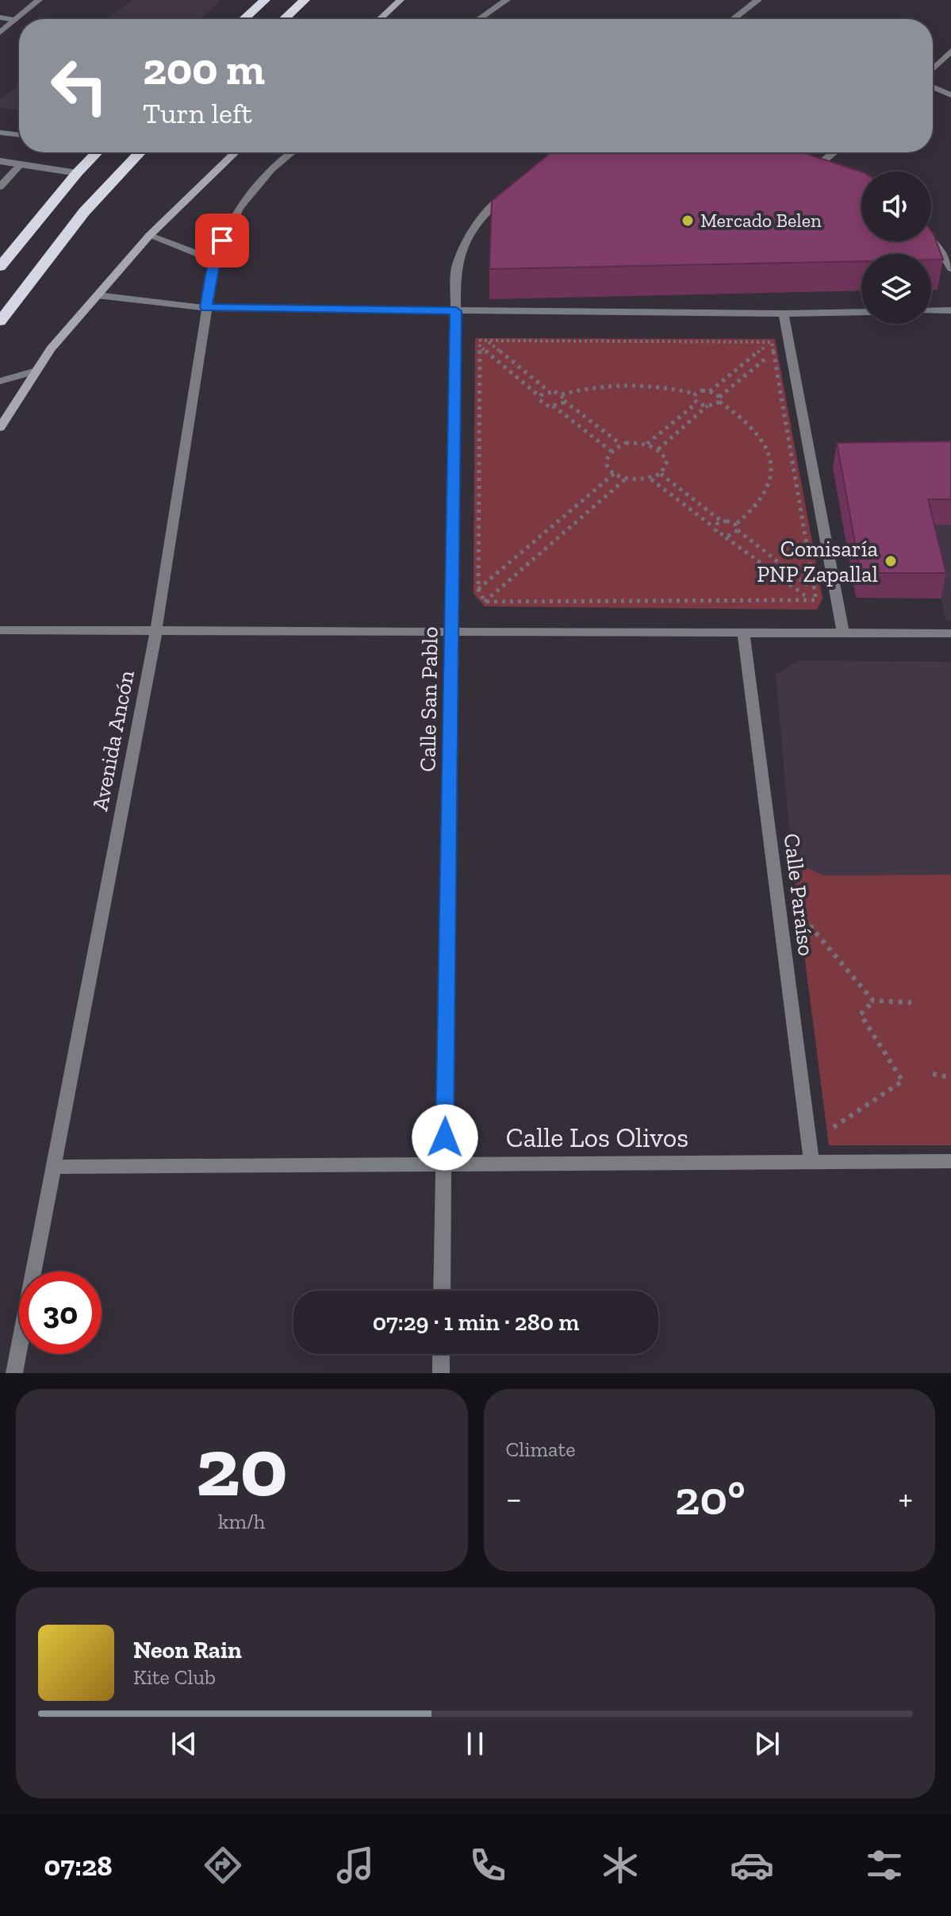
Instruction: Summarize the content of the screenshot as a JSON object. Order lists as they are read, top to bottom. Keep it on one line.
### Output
{"streets":{"street":["Calle San Pablo","Avenida Ancón","Calle Paraíso","Calle Los Olivos"]},"crossings":[["Calle San Pablo","Calle Los Olivos"],["Avenida Ancón","Calle Los Olivos"],["Calle Paraíso","Calle Los Olivos"]],"places":["Mercado Belen","Comisaría PNP Zapallal"],"page":{"turn":["200 m","Turn left"],"limit":"30","trip":"07:29 · 1 min · 280 m","tile":[["20","km/h"],"Climate"],"heat":["−","20°","+"],"song":["Neon Rain","Kite Club"],"tabs":"07:28"}}
